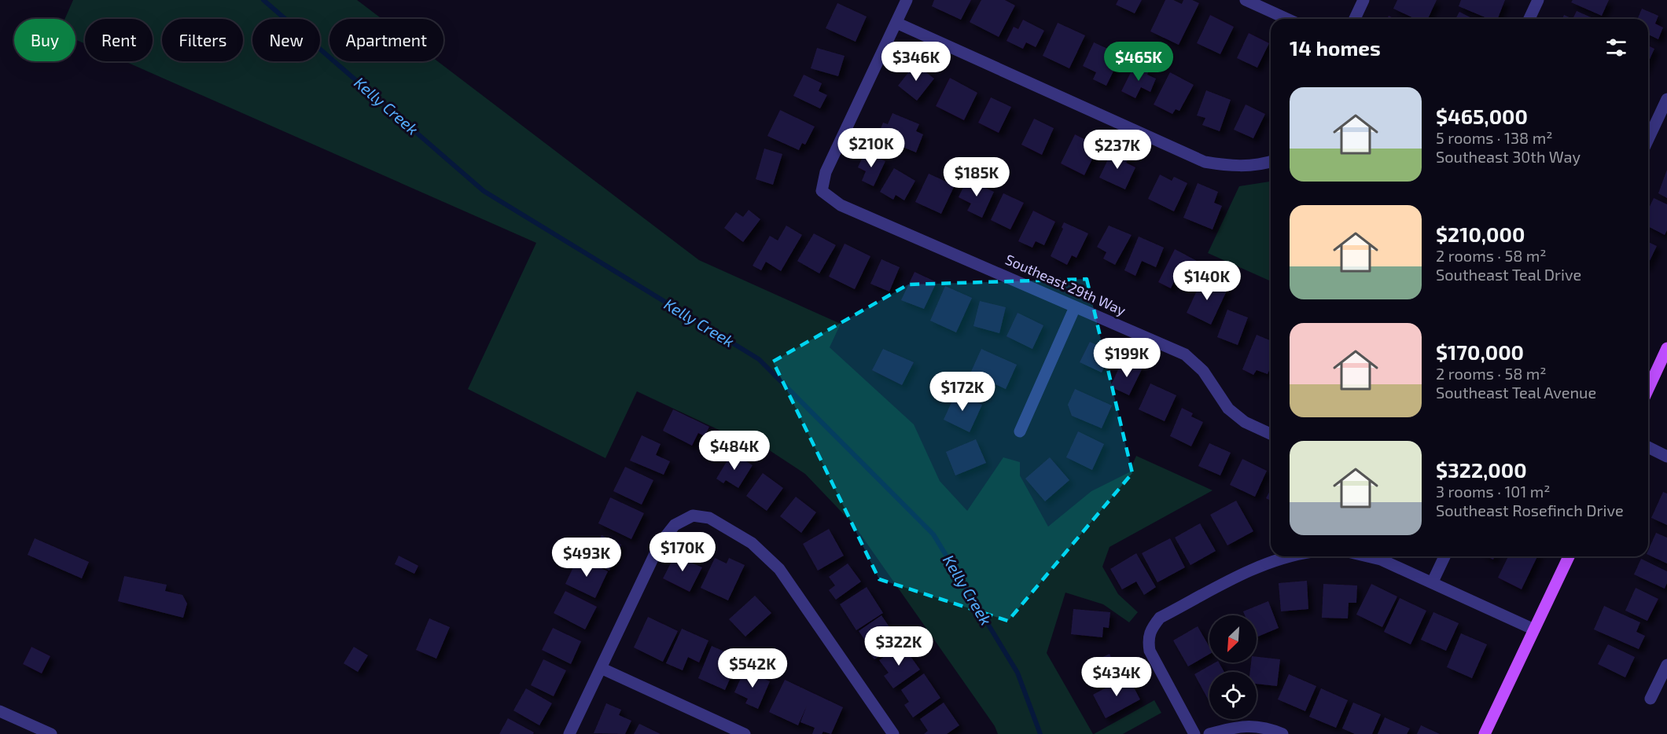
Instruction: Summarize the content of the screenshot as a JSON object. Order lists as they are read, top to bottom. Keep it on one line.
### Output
{"streets":{"street":["Southeast 29th Way"]},"water":["Kelly Creek"],"north":"bottom left","page":{"chip":["Buy","Rent","Filters","New","Apartment"],"heading":"14 homes","price":["$346K","$465K","$210K","$237K","$185K","$140K","$199K","$172K","$484K","$170K","$493K","$322K","$542K","$434K"],"list":[{"name":"$465,000","note":"5 rooms · 138 m² · Southeast 30th Way"},{"name":"$210,000","note":"2 rooms · 58 m² · Southeast Teal Drive"},{"name":"$170,000","note":"2 rooms · 58 m² · Southeast Teal Avenue"},{"name":"$322,000","note":"3 rooms · 101 m² · Southeast Rosefinch Drive"}]}}
